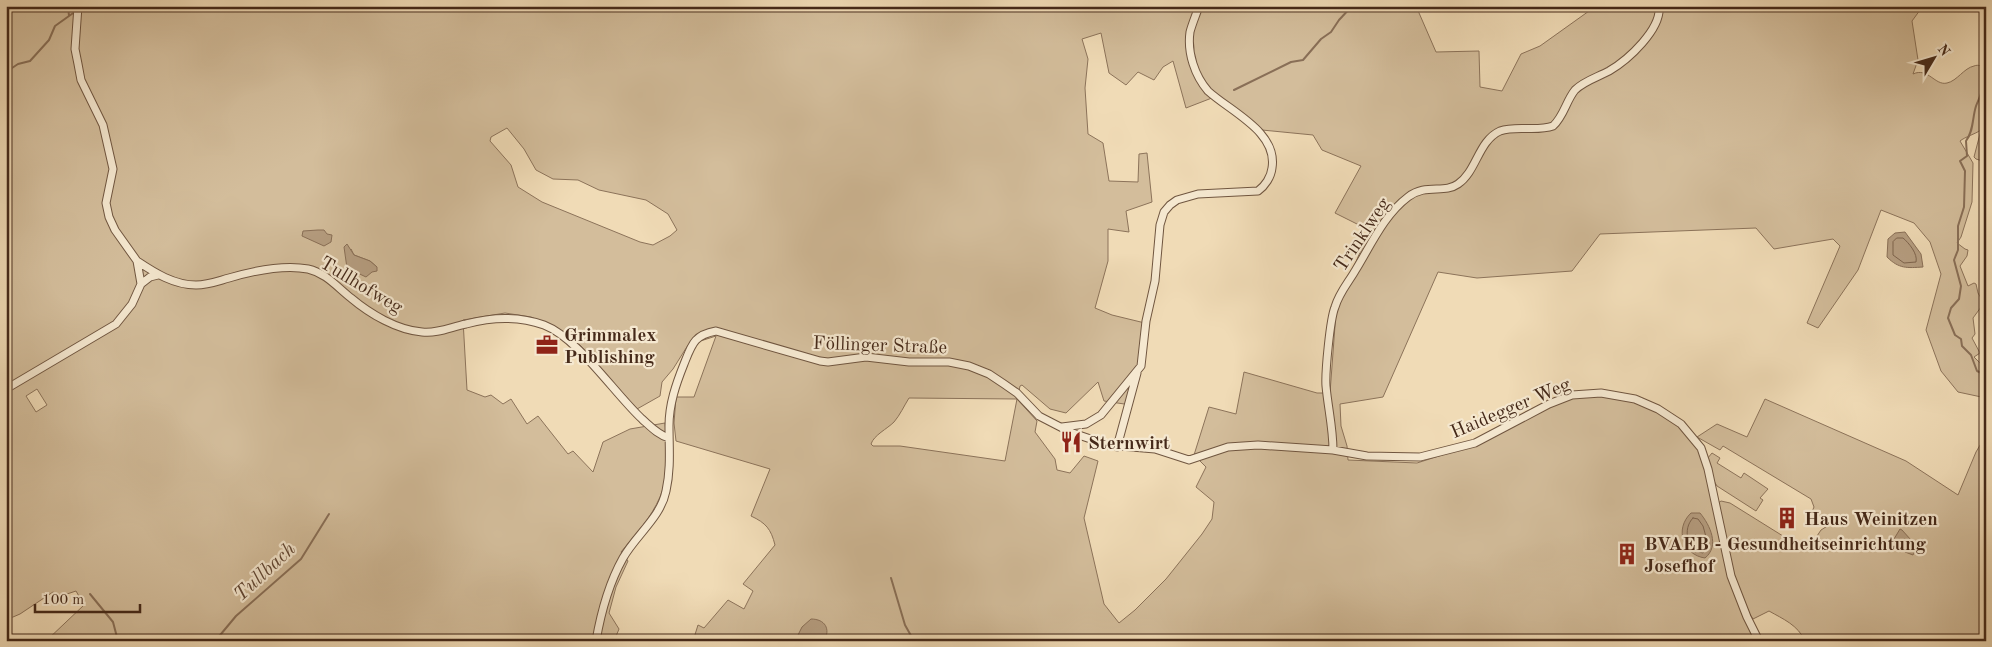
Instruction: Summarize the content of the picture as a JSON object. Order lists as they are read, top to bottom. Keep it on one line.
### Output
{"streets":{"street":["Trinklweg","Tullhofweg","Föllinger Straße","Haidegger Weg"]},"crossings":[["Trinklweg","Haidegger Weg"],["Tullhofweg","Föllinger Straße"],["Föllinger Straße","Haidegger Weg"]],"water":["Tullbach"],"places":{"office":["Grimmalex Publishing"],"restaurant":["Sternwirt"],"building":["Haus Weinitzen","BVAEB - Gesundheitseinrichtung Josefhof"]},"scale_bar":"100 m","north":"top right"}
